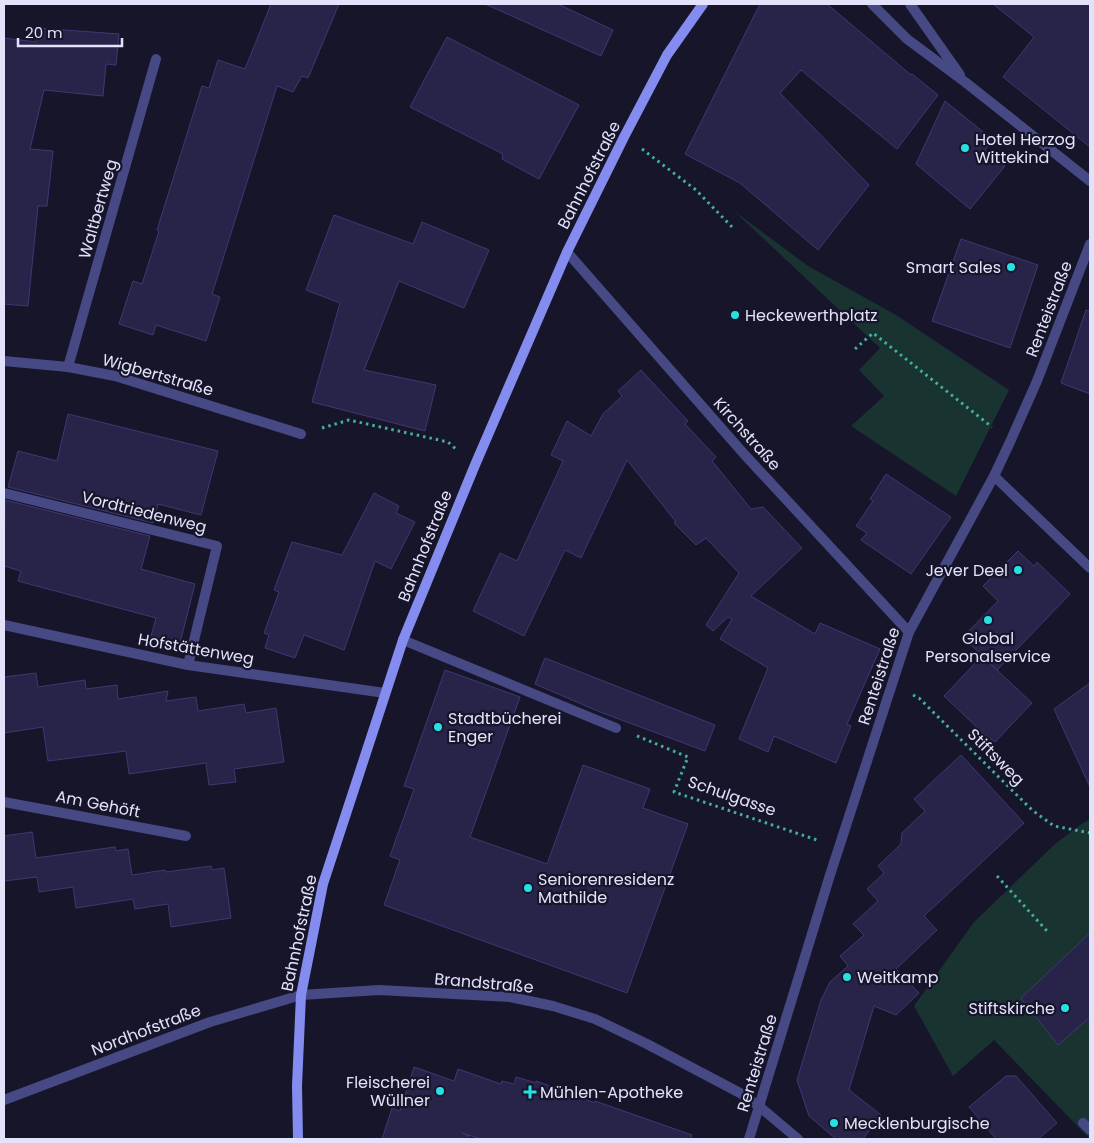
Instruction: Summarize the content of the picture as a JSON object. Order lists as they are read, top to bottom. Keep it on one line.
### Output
{"streets":{"street":["Bahnhofstraße","Waltbertweg","Renteistraße","Wigbertstraße","Kirchstraße","Vordtriedenweg","Hofstättenweg","Am Gehöft","Brandstraße","Nordhofstraße"],"path":["Stiftsweg","Schulgasse"]},"crossings":[["Bahnhofstraße","Kirchstraße"],["Bahnhofstraße","Hofstättenweg"],["Bahnhofstraße","Brandstraße"],["Bahnhofstraße","Nordhofstraße"],["Waltbertweg","Wigbertstraße"],["Renteistraße","Kirchstraße"],["Renteistraße","Stiftsweg"],["Renteistraße","Schulgasse"],["Renteistraße","Brandstraße"],["Vordtriedenweg","Hofstättenweg"],["Brandstraße","Nordhofstraße"]],"places":{"other":["Hotel Herzog Wittekind","Smart Sales","Heckewerthplatz","Jever Deel","Global Personalservice","Stadtbücherei Enger","Seniorenresidenz Mathilde","Weitkamp","Stiftskirche","Fleischerei Wüllner","Mecklenburgische"],"health":["Mühlen-Apotheke"]},"scale_bar":"20 m"}
